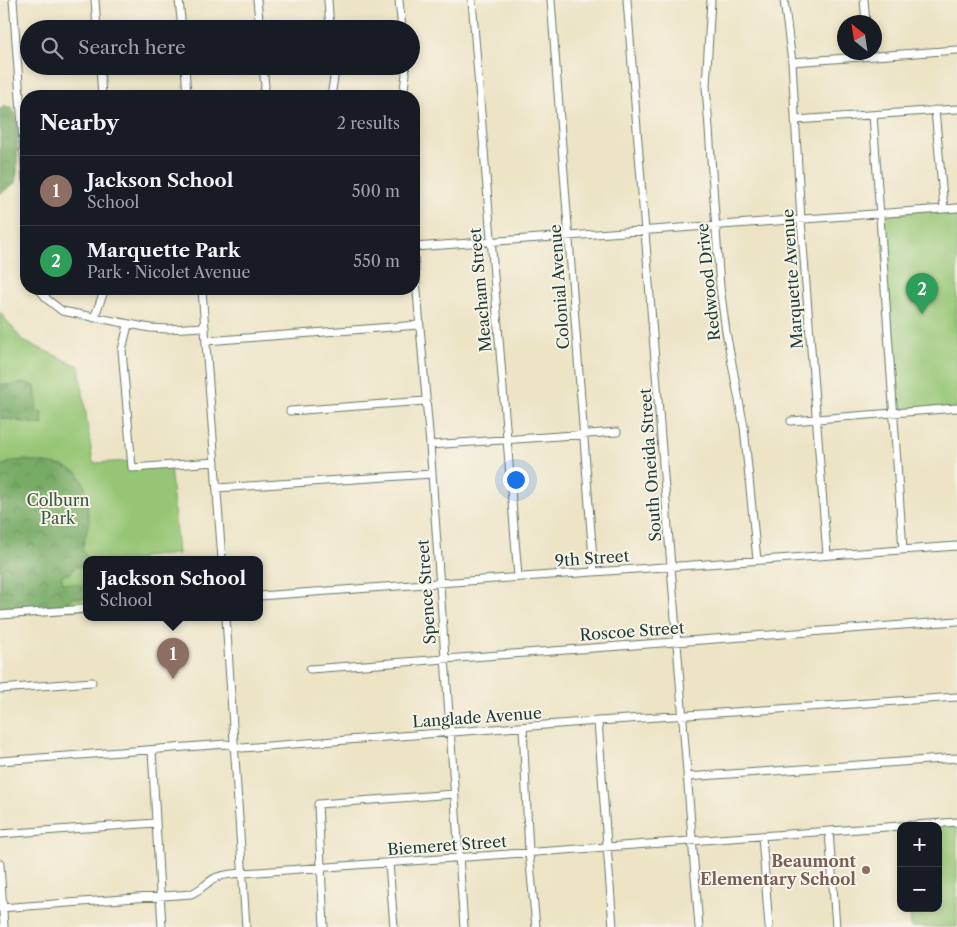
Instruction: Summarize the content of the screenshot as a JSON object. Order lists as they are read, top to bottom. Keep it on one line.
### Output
{"streets":{"street":["Marquette Avenue","Redwood Drive","Colonial Avenue","Meacham Street","South Oneida Street","9th Street","Spence Street","Roscoe Street","Langlade Avenue","Biemeret Street"]},"crossings":[["Marquette Avenue","9th Street"],["Redwood Drive","9th Street"],["Colonial Avenue","9th Street"],["Meacham Street","9th Street"],["South Oneida Street","9th Street"],["South Oneida Street","Roscoe Street"],["South Oneida Street","Langlade Avenue"],["South Oneida Street","Biemeret Street"],["9th Street","Spence Street"],["Spence Street","Roscoe Street"],["Spence Street","Langlade Avenue"],["Spence Street","Biemeret Street"]],"parks":["Colburn Park"],"places":["Beaumont Elementary School"],"north":"top left","page":{"search":"Search here","heading":["Nearby","2 results"],"list":[{"mark":"1","name":"Jackson School","note":"School","value":"500 m"},{"mark":"2","name":"Marquette Park","note":"Park · Nicolet Avenue","value":"550 m"}],"pins":["2","1"],"popup":["Jackson School","School"],"map_buttons":["+","−"]}}
